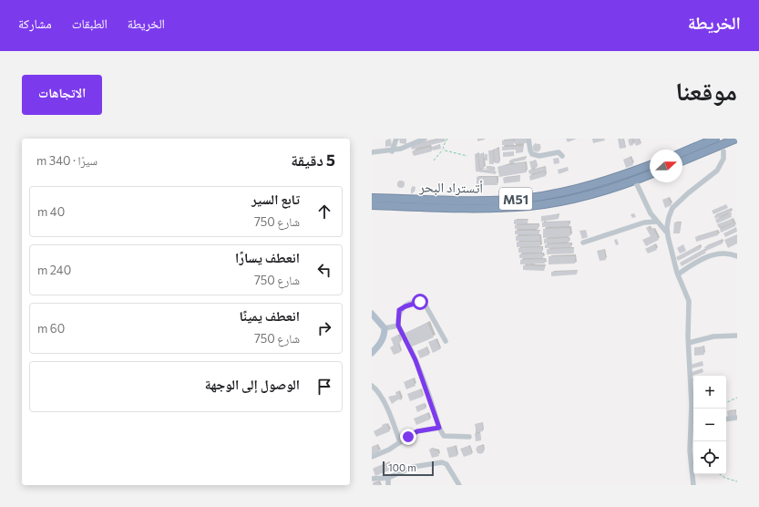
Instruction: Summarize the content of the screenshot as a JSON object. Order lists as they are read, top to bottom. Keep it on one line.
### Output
{"streets":{"highway":["أتستراد البحر","M51"]},"scale_bar":"100 m","north":"right","page":{"header":"الخريطة","nav":["الخريطة","الطبقات","مشاركة"],"title":"موقعنا","buttons":"الاتجاهات","heading":["5 دقيقة","سيرًا · 340 m"],"list":[["تابع السير","شارع 750","40 m"],["انعطف يسارًا","شارع 750","240 m"],["انعطف يمينًا","شارع 750","60 m"],"الوصول إلى الوجهة"],"map_buttons":["+","−"],"scale":"100 m"}}
